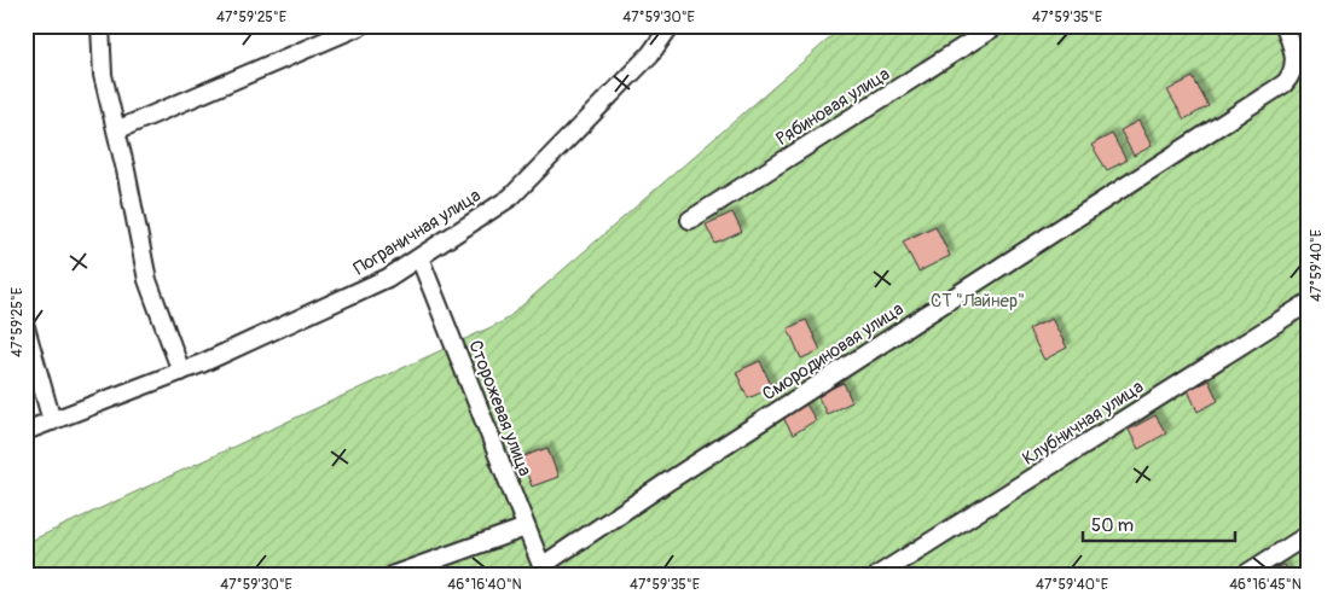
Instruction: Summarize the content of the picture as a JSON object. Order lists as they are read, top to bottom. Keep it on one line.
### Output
{"streets":{"street":["Рябиновая улица","Пограничная улица","Смородиновая улица","Сторожевая улица","Клубничная улица"]},"crossings":[["Пограничная улица","Сторожевая улица"],["Смородиновая улица","Сторожевая улица"]],"parks":["СТ \"Лайнер\""],"scale_bar":"50 m","coordinates":["47°59'25\"E","47°59'30\"E","47°59'35\"E","47°59'40\"E","46°16'40\"N","46°16'45\"N"]}
